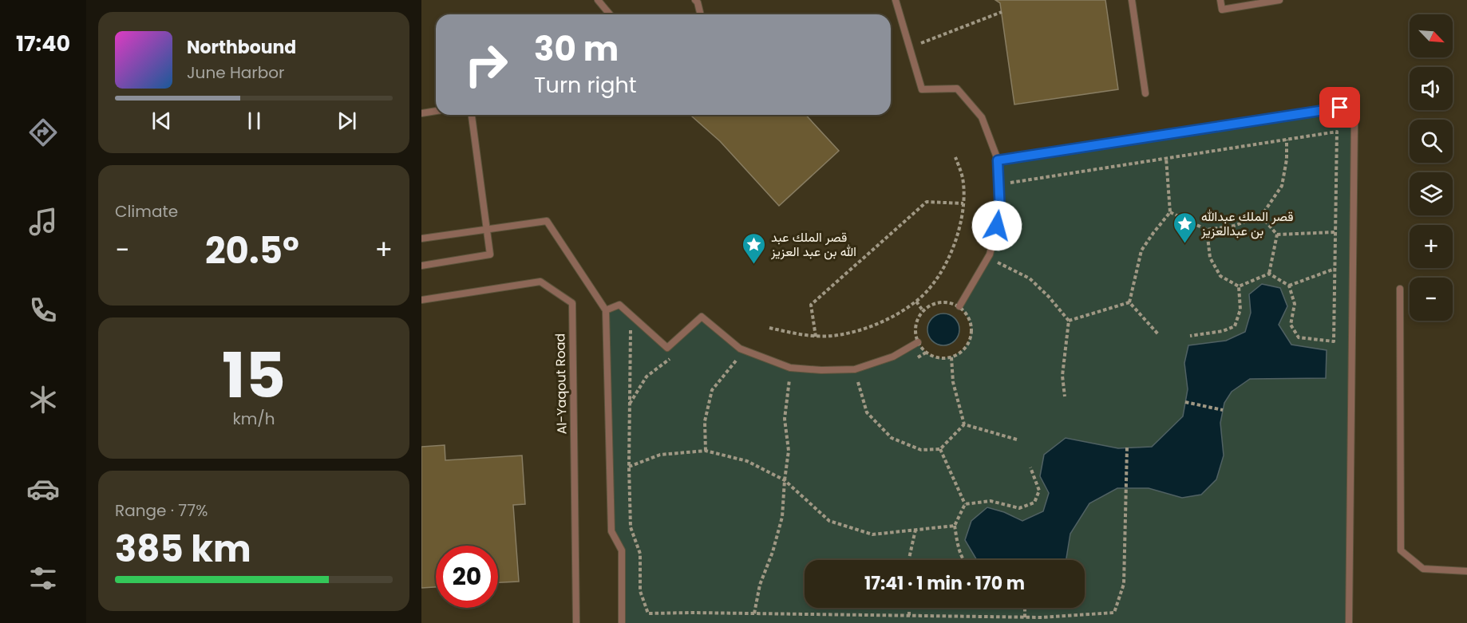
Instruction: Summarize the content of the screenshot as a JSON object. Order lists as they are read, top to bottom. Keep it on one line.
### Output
{"streets":{"lane":["Al-Yaqout Road"]},"places":{"place":["قصر الملك عبدالله بن عبدالعزيز","قصر الملك عبد الله بن عبد العزيز"]},"north":"bottom right","page":{"tabs":"17:40","map_buttons":["+","−"],"turn":["30 m","Turn right"],"song":["Northbound","June Harbor"],"tile":["Climate",["15","km/h"],["Range · 77%","385 km"]],"heat":["−","20.5°","+"],"limit":"20","trip":"17:41 · 1 min · 170 m"}}
